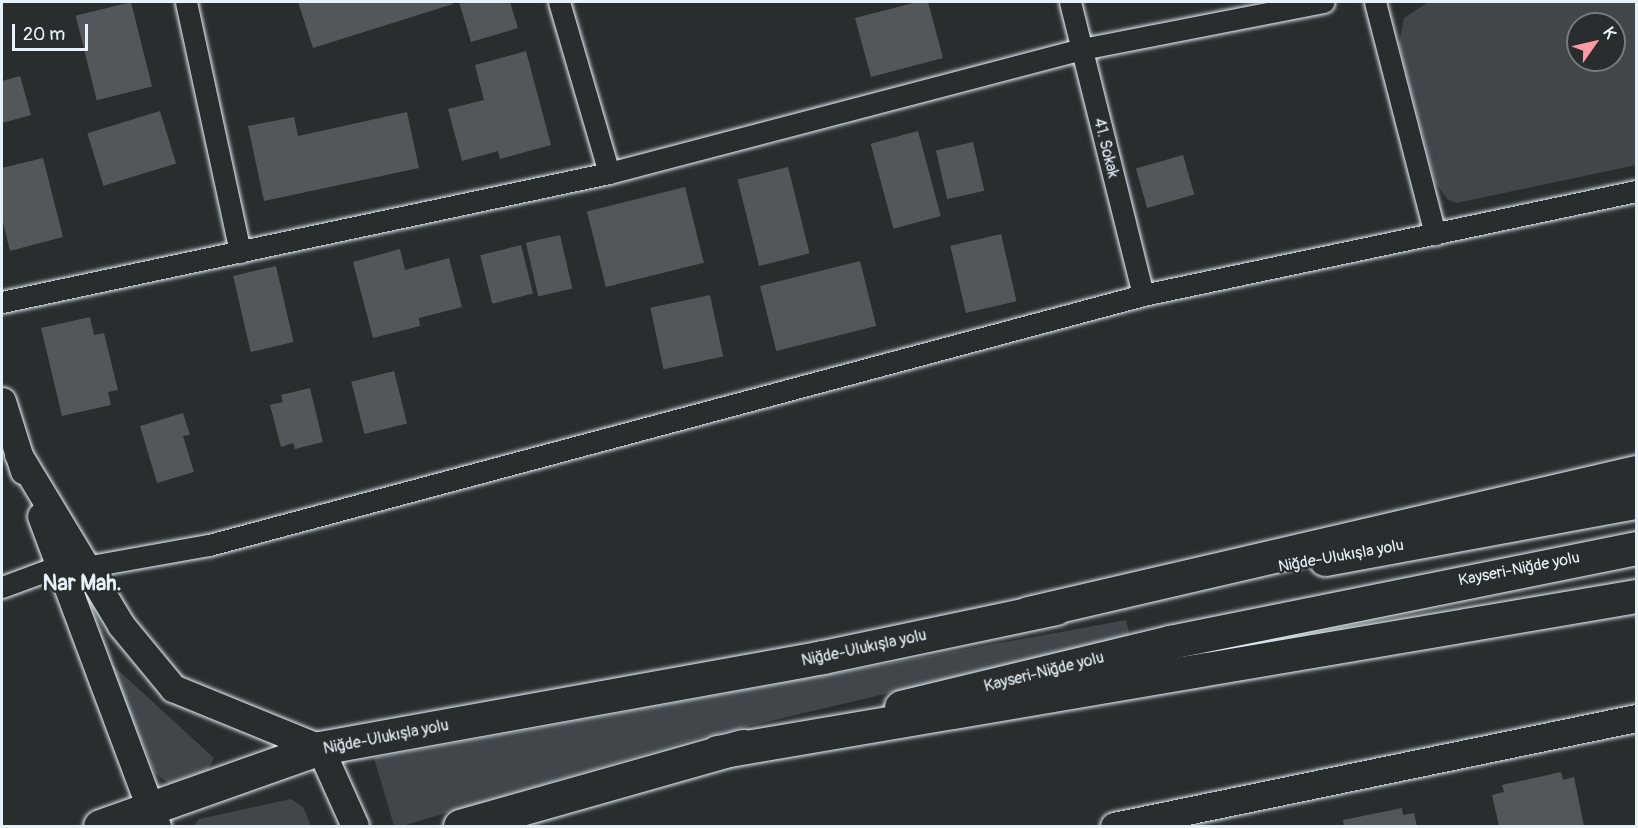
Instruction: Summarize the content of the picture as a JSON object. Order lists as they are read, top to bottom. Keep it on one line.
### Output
{"streets":{"highway":["Niğde-Ulukışla yolu","Kayseri-Niğde yolu"],"street":["41. Sokak"]},"districts":["Nar Mah."],"scale_bar":"20 m","north":"top right"}
